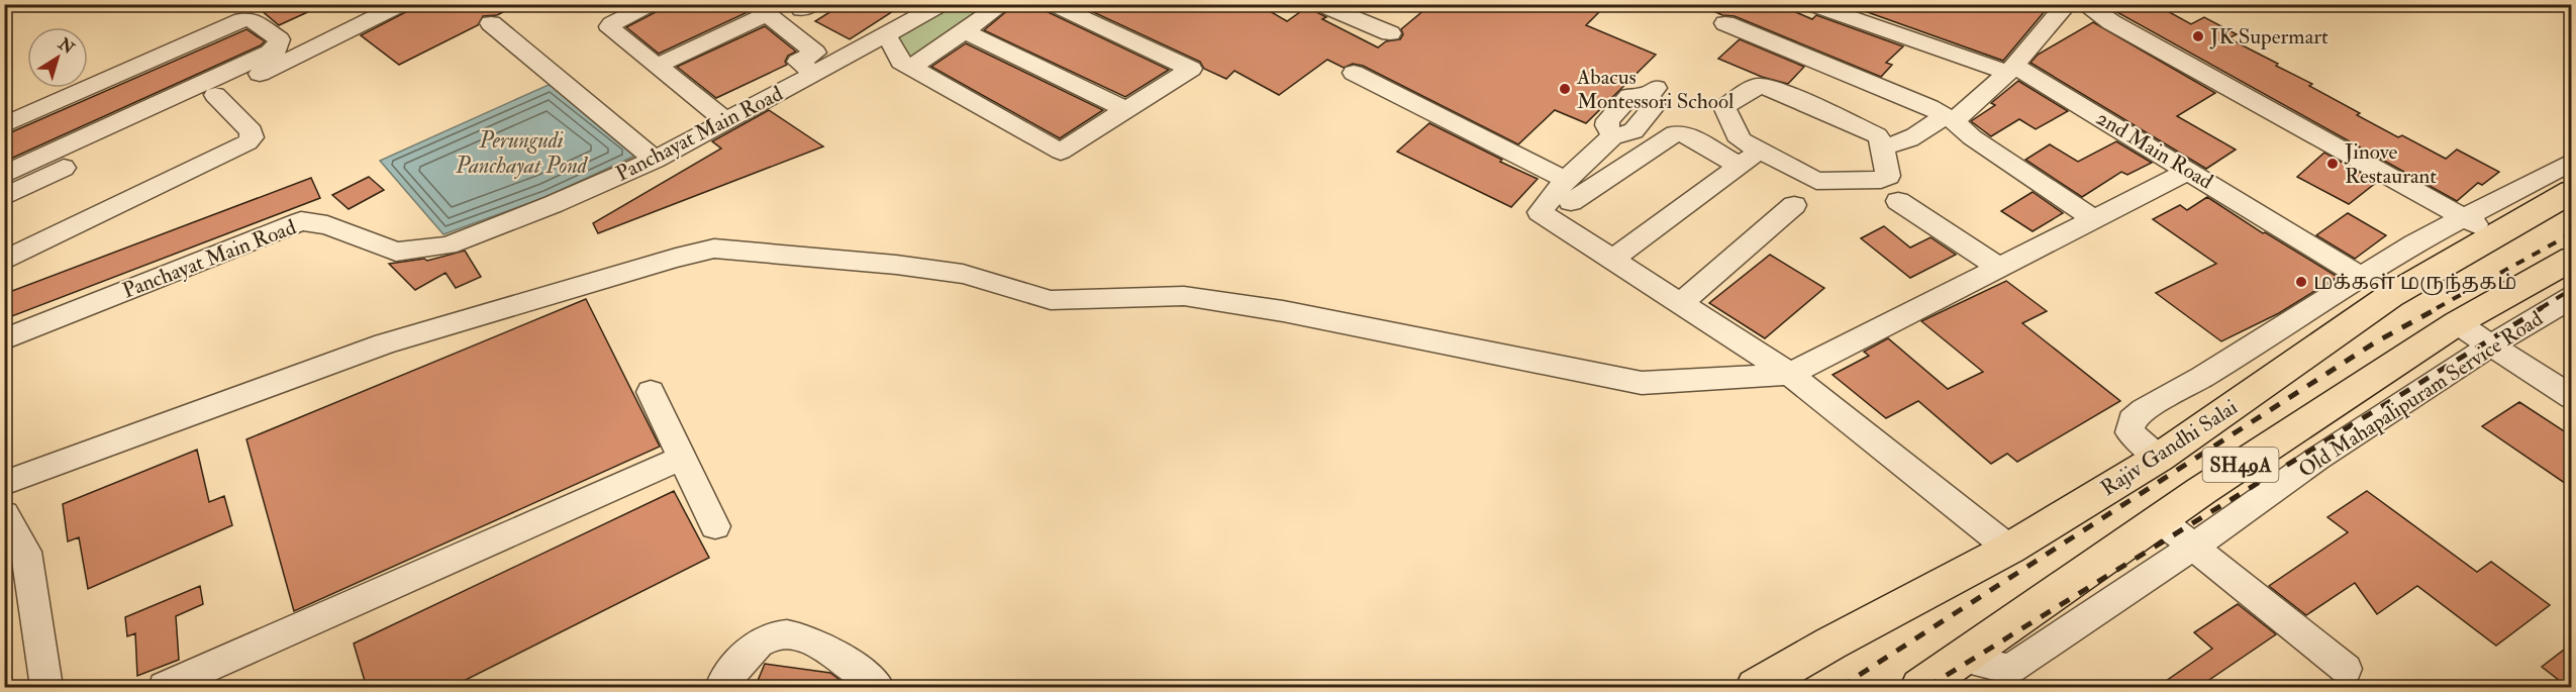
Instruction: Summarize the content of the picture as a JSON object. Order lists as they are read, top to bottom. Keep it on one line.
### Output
{"streets":{"main road":["Rajiv Gandhi Salai","SH49A"],"street":["Panchayat Main Road","2nd Main Road","Old Mahapalipuram Service Road"]},"crossings":[["Old Mahapalipuram Service Road","SH49A"]],"water":["Perungudi Panchayat Pond"],"places":["JK Supermart","Abacus Montessori School","Jinove Restaurant","மக்கள் மருந்தகம்"],"north":"top right"}
